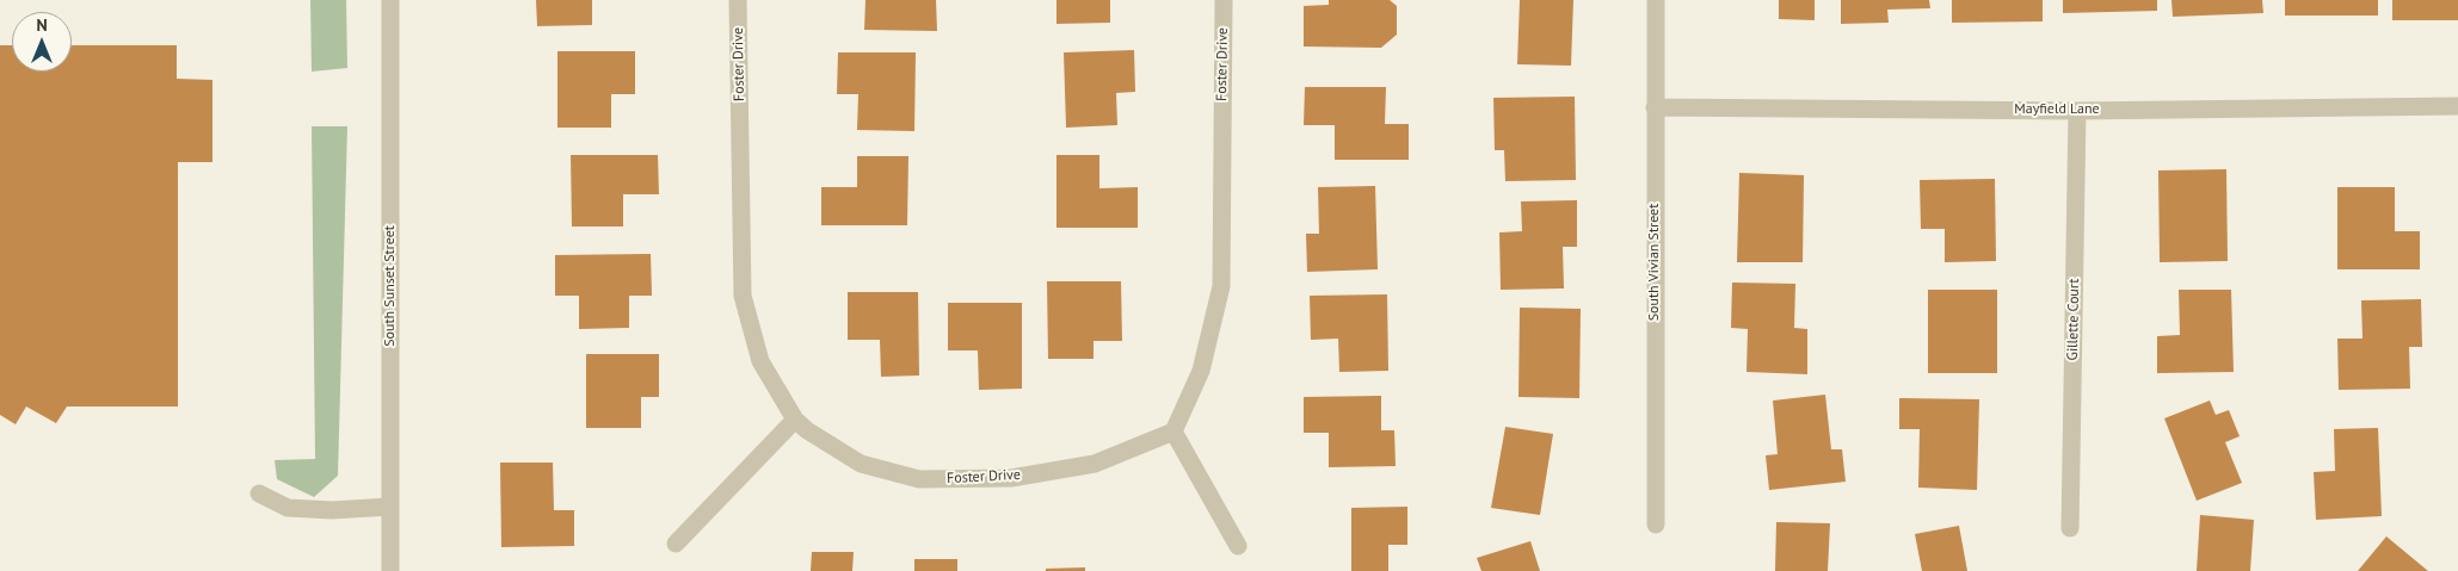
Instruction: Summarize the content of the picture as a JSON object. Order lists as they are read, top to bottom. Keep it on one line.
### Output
{"streets":{"street":["Foster Drive","Mayfield Lane","South Vivian Street","South Sunset Street","Gillette Court"]},"crossings":[["Mayfield Lane","South Vivian Street"],["Mayfield Lane","Gillette Court"]],"north":"top"}
